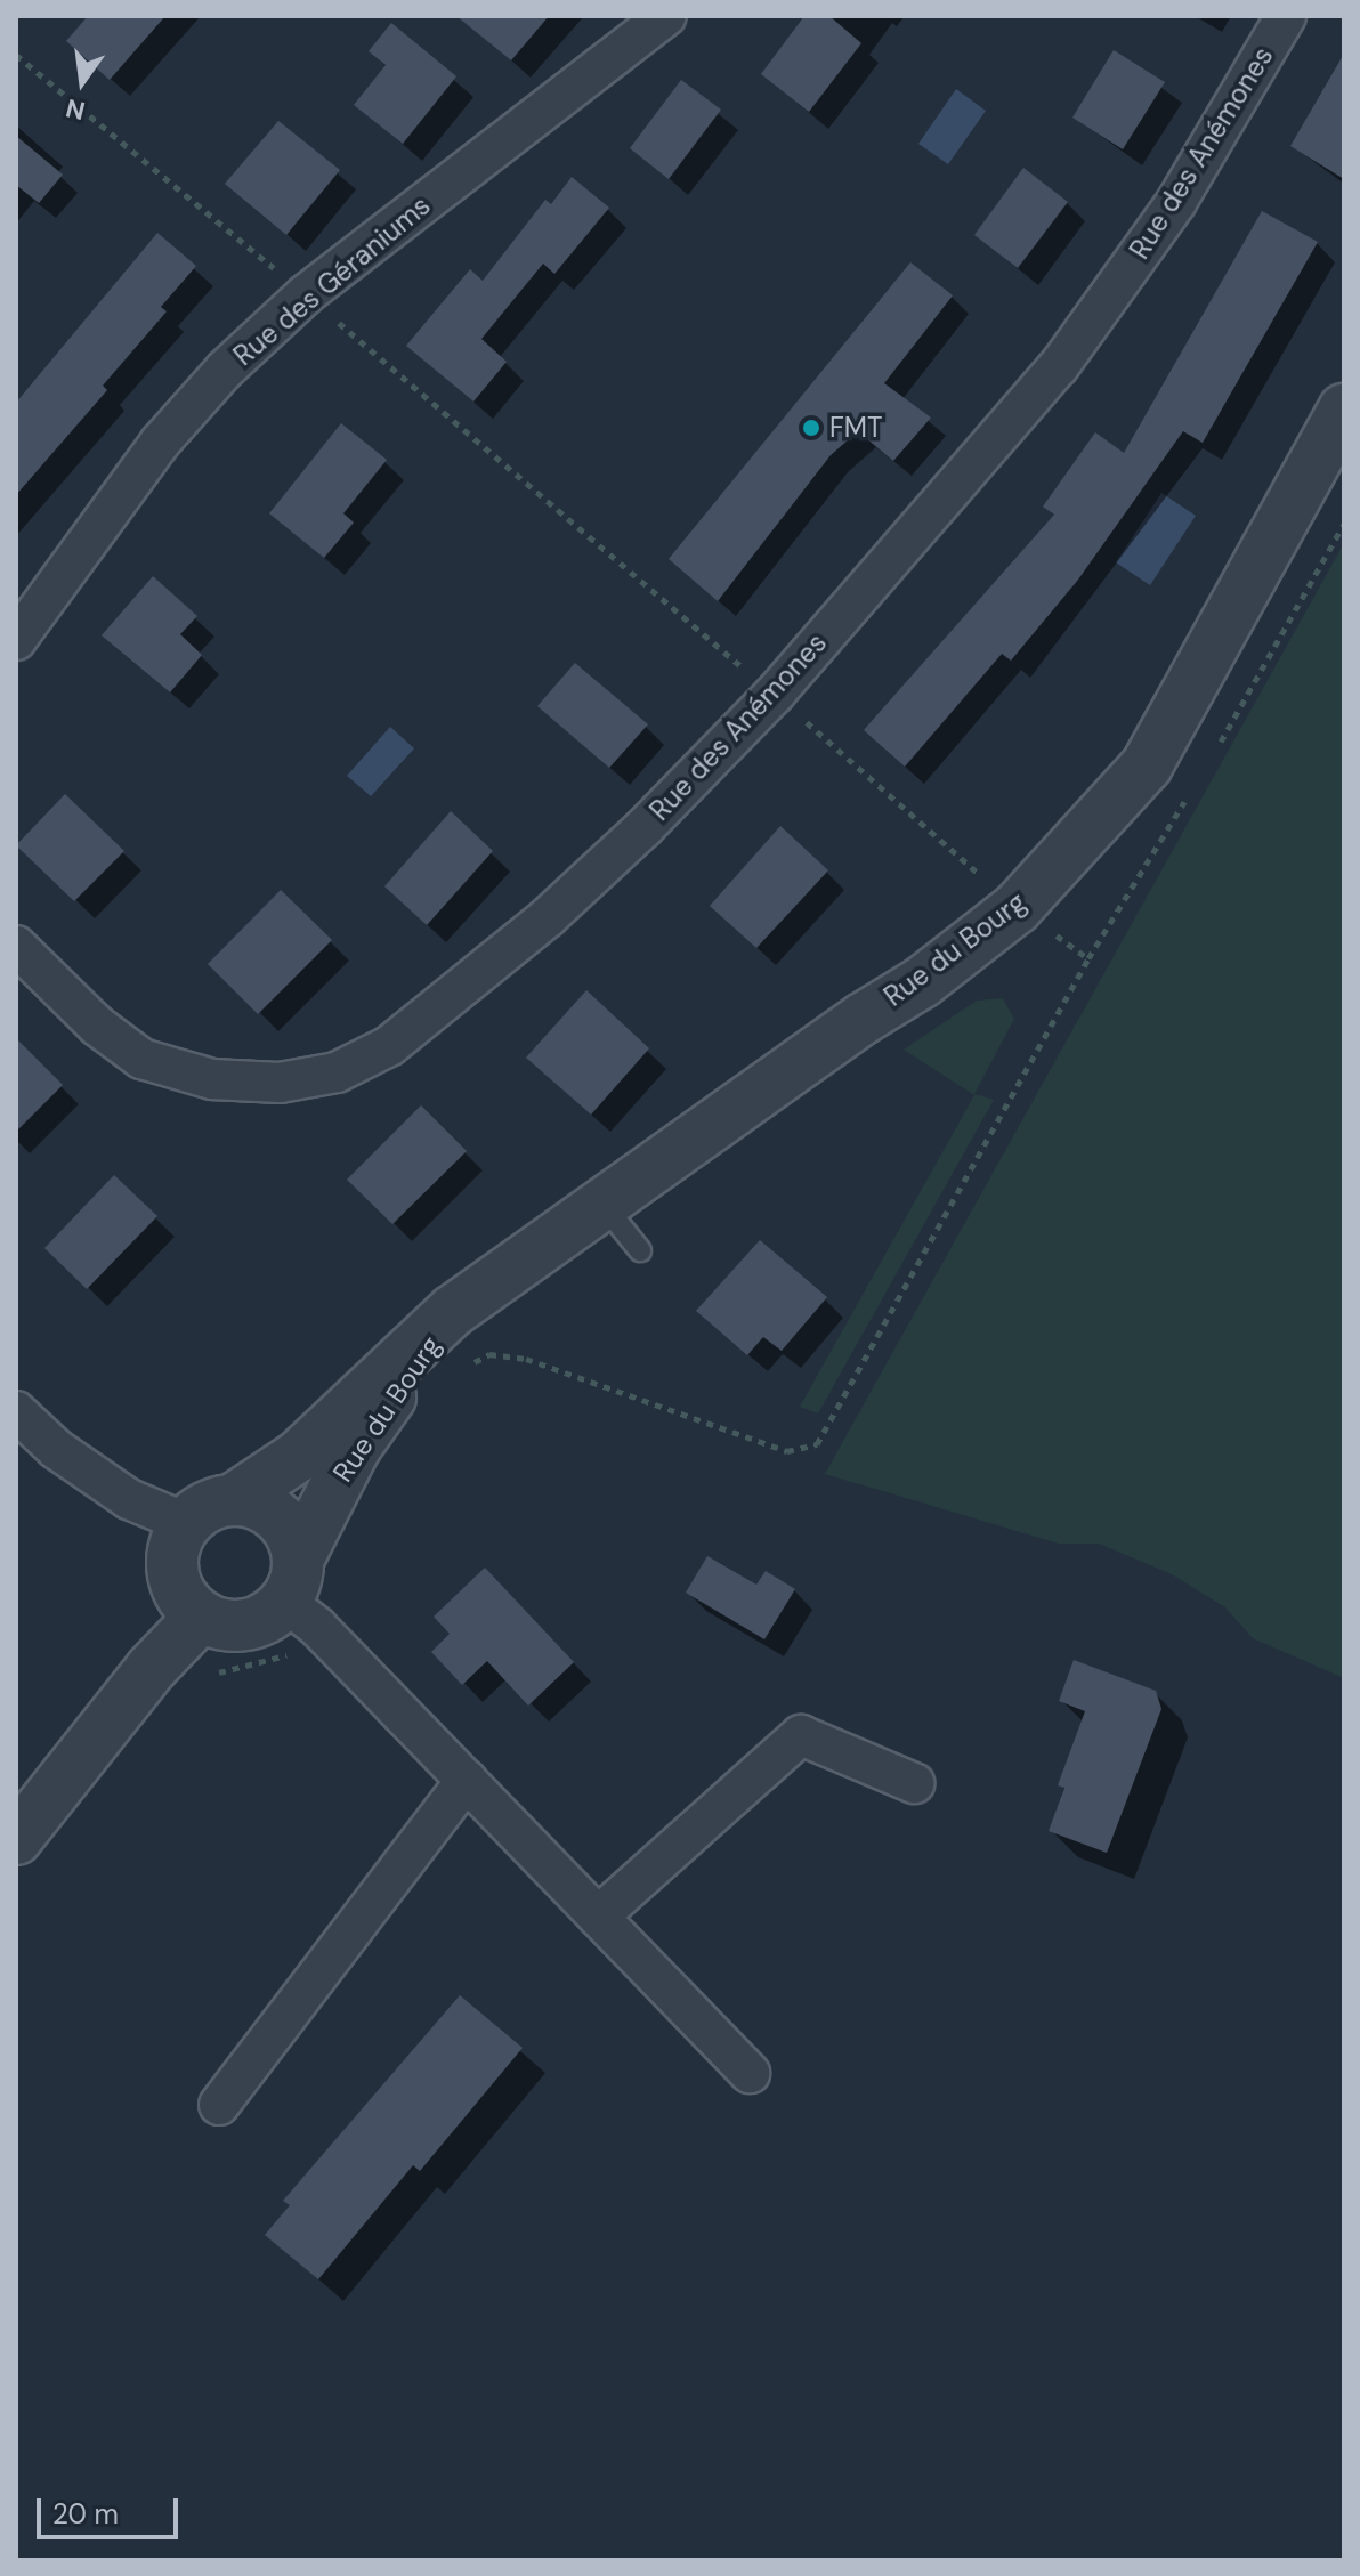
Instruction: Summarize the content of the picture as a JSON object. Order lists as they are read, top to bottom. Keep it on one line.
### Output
{"streets":{"street":["Rue des Anémones","Rue des Géraniums","Rue du Bourg"]},"places":["FMT"],"scale_bar":"20 m","north":"bottom"}
